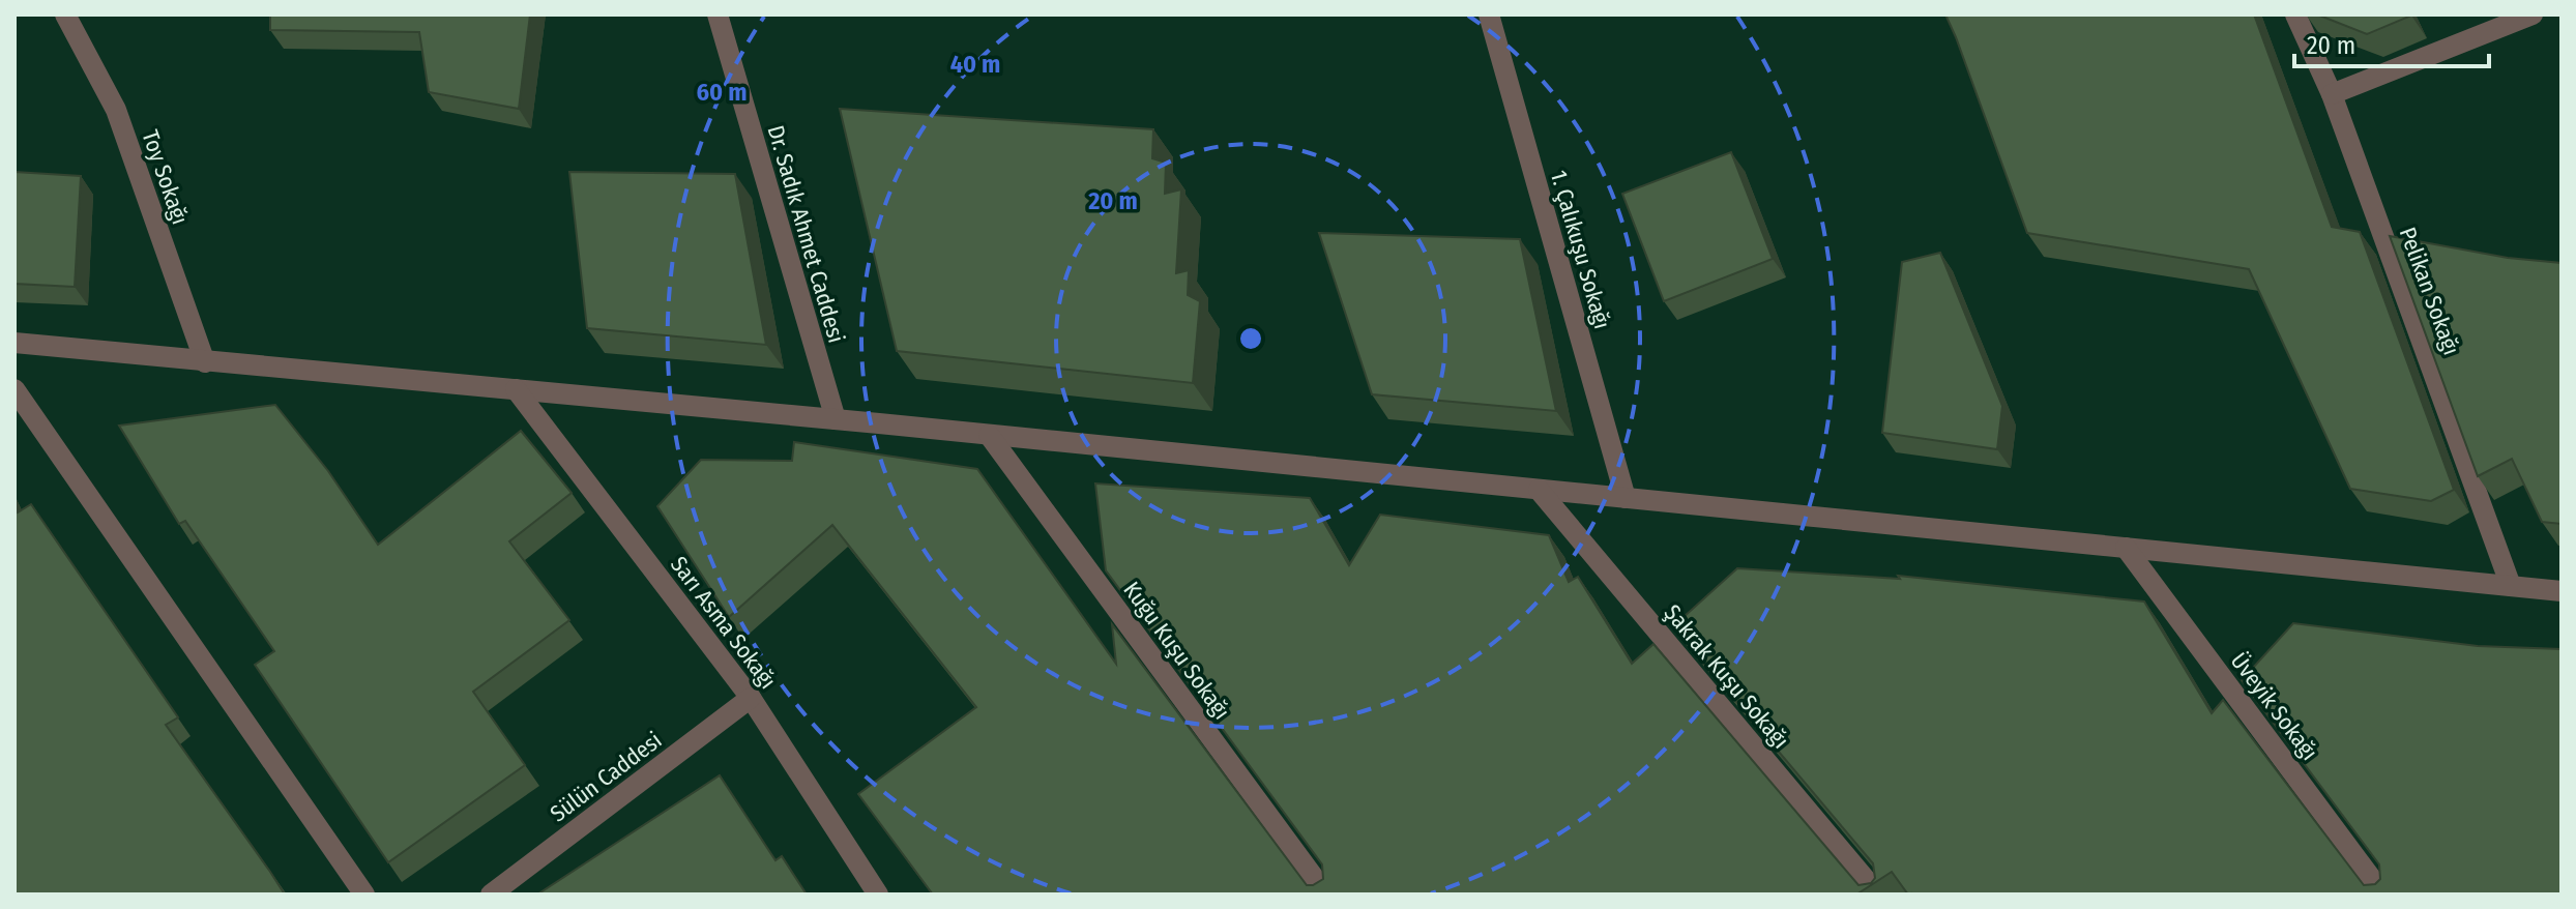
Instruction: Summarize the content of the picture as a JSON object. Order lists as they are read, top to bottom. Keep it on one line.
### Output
{"streets":{"street":["Toy Sokağı","Dr. Sadık Ahmet Caddesi","1. Çalıkuşu Sokağı","Pelikan Sokağı","Sarı Asma Sokağı","Kuğu Kuşu Sokağı","Şakrak Kuşu Sokağı","Üveyik Sokağı","Sülün Caddesi"]},"crossings":[["Sarı Asma Sokağı","Sülün Caddesi"]],"scale_bar":"20 m","rings":["40 m","60 m","20 m"]}
